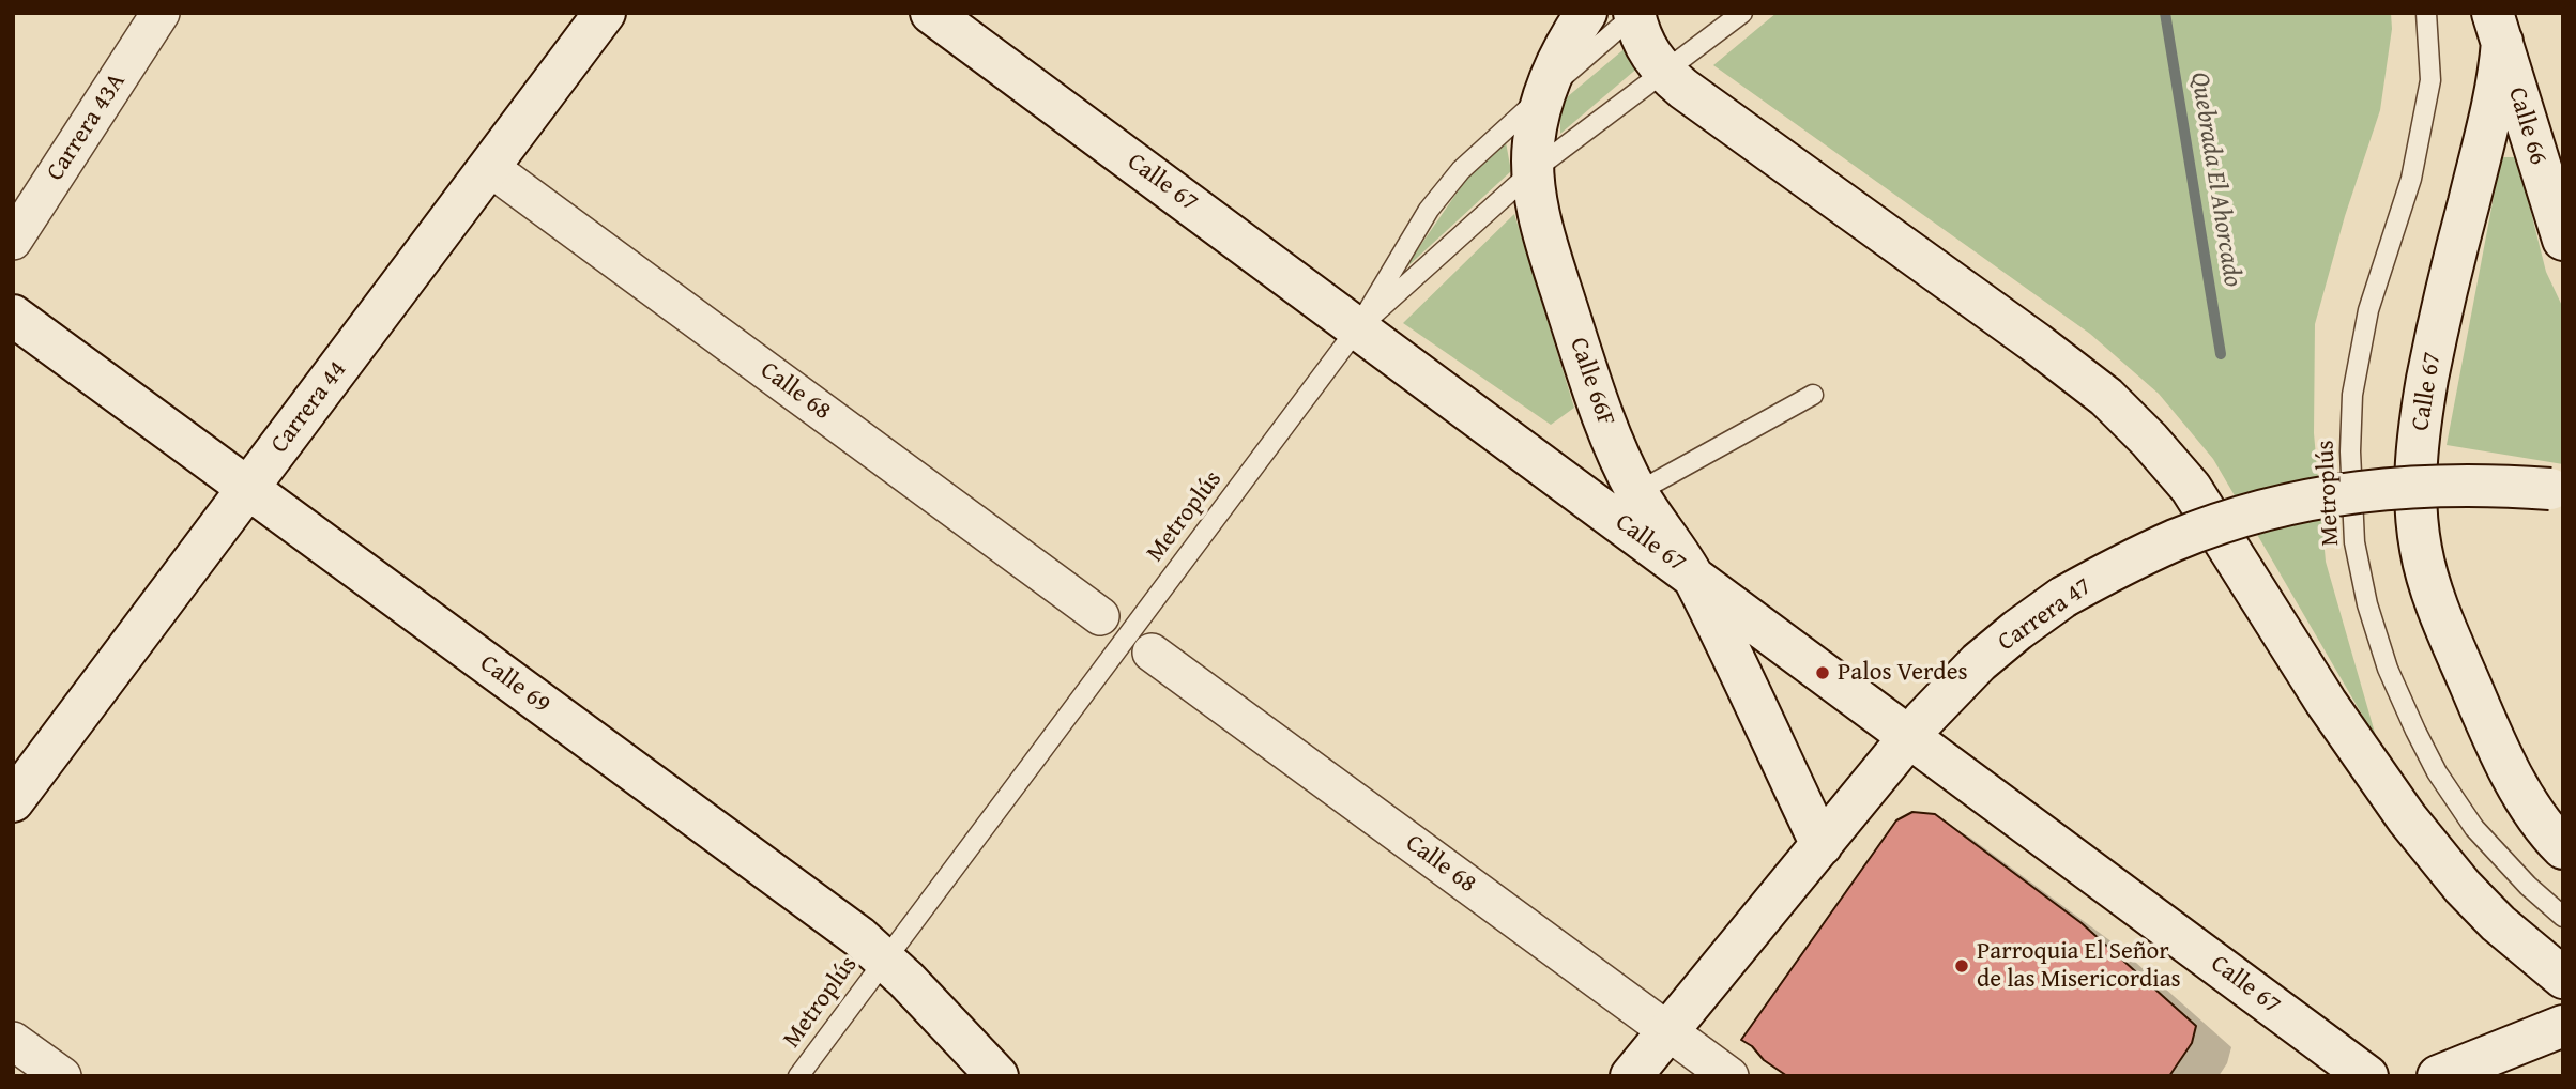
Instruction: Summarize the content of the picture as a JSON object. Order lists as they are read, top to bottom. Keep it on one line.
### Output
{"streets":{"street":["Calle 66","Carrera 43A","Calle 67","Calle 66F","Calle 68","Carrera 44","Carrera 47","Calle 69"],"lane":["Metroplús"]},"crossings":[["Calle 66","Calle 67"],["Calle 67","Calle 66F"],["Calle 67","Metroplús"],["Calle 67","Carrera 47"],["Calle 66F","Metroplús"],["Calle 68","Carrera 44"],["Calle 68","Carrera 47"],["Carrera 44","Calle 69"],["Metroplús","Calle 69"]],"water":["Quebrada El Ahorcado"],"places":["Palos Verdes","Parroquia El Señor de las Misericordias"]}
